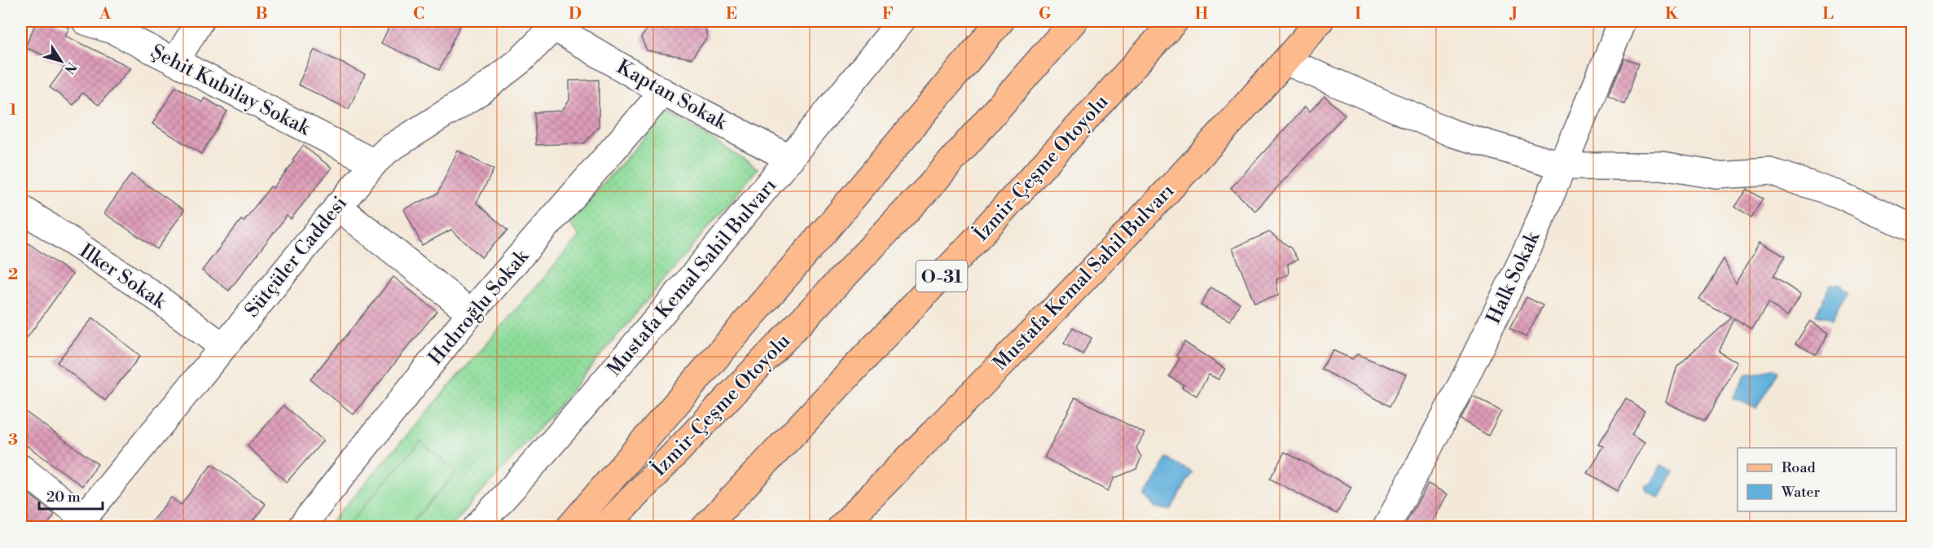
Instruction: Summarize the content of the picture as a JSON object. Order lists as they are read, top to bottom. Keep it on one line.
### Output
{"streets":{"main road":["İzmir-Çeşme Otoyolu","O-31","Mustafa Kemal Sahil Bulvarı"],"street":["Şehit Kubilay Sokak","Kaptan Sokak","Sütçüler Caddesi","Ilker Sokak","Halk Sokak","Hıdıroğlu Sokak"]},"crossings":[["Şehit Kubilay Sokak","Sütçüler Caddesi"],["Kaptan Sokak","Sütçüler Caddesi"],["Kaptan Sokak","Mustafa Kemal Sahil Bulvarı"],["Kaptan Sokak","Hıdıroğlu Sokak"],["Sütçüler Caddesi","Ilker Sokak"]],"legend":["Road","Water"],"scale_bar":"20 m","north":"bottom right","grid":{"columns":["A","B","C","D","E","F","G","H","I","J","K","L"],"rows":["1","2","3"]}}
